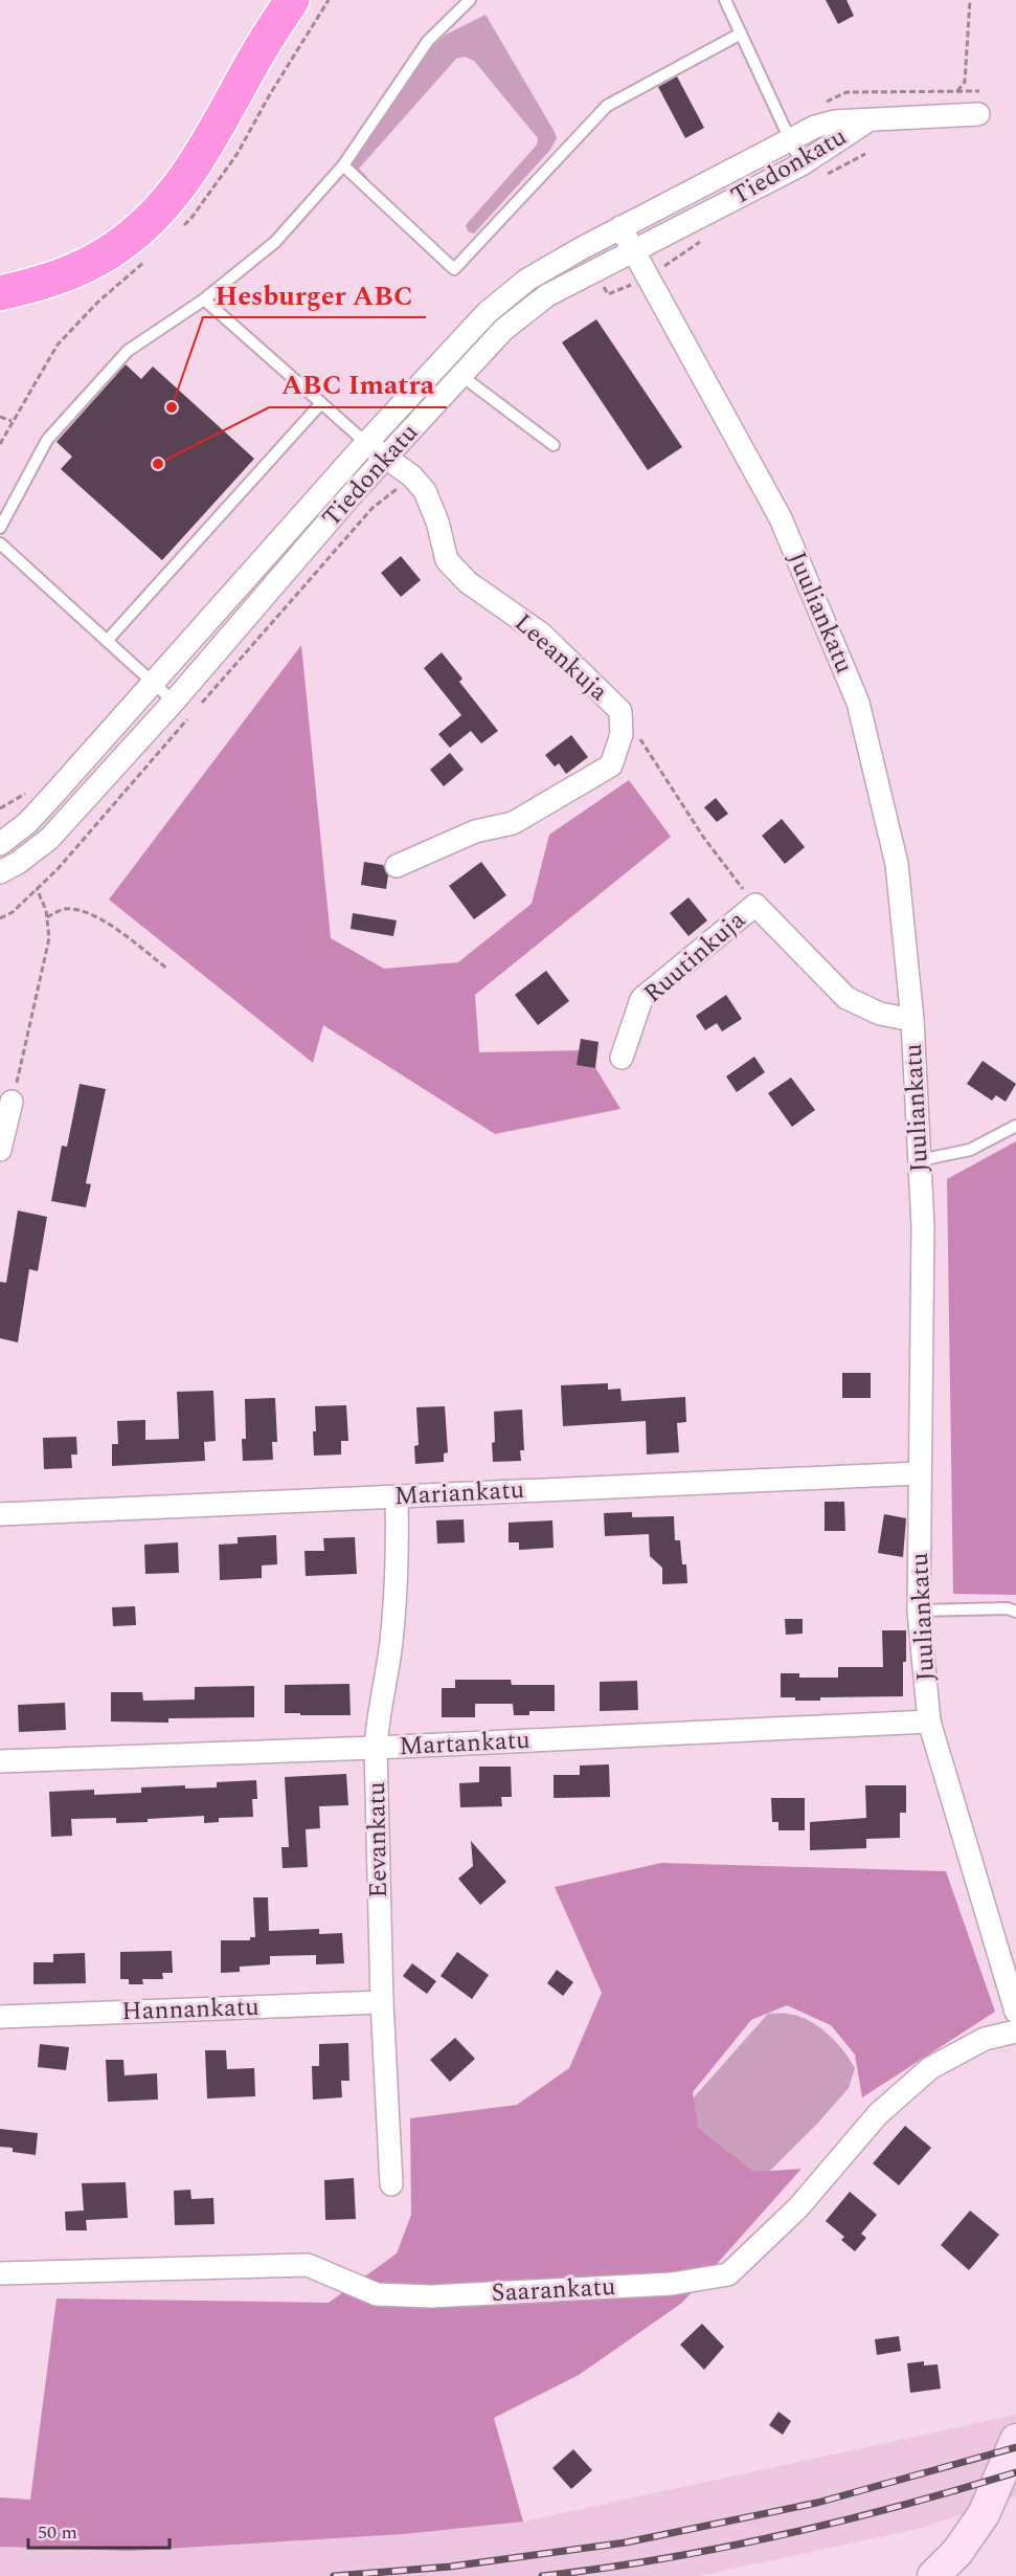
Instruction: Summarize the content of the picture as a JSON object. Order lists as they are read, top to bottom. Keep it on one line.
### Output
{"streets":{"street":["Tiedonkatu","Juuliankatu","Leeankuja","Ruutinkuja","Mariankatu","Martankatu","Eevankatu","Hannankatu","Saarankatu"]},"crossings":[["Tiedonkatu","Juuliankatu"],["Tiedonkatu","Leeankuja"],["Juuliankatu","Ruutinkuja"],["Juuliankatu","Mariankatu"],["Juuliankatu","Martankatu"],["Mariankatu","Eevankatu"],["Martankatu","Eevankatu"],["Eevankatu","Hannankatu"]],"places":["Hesburger ABC","ABC Imatra"],"scale_bar":"50 m"}
